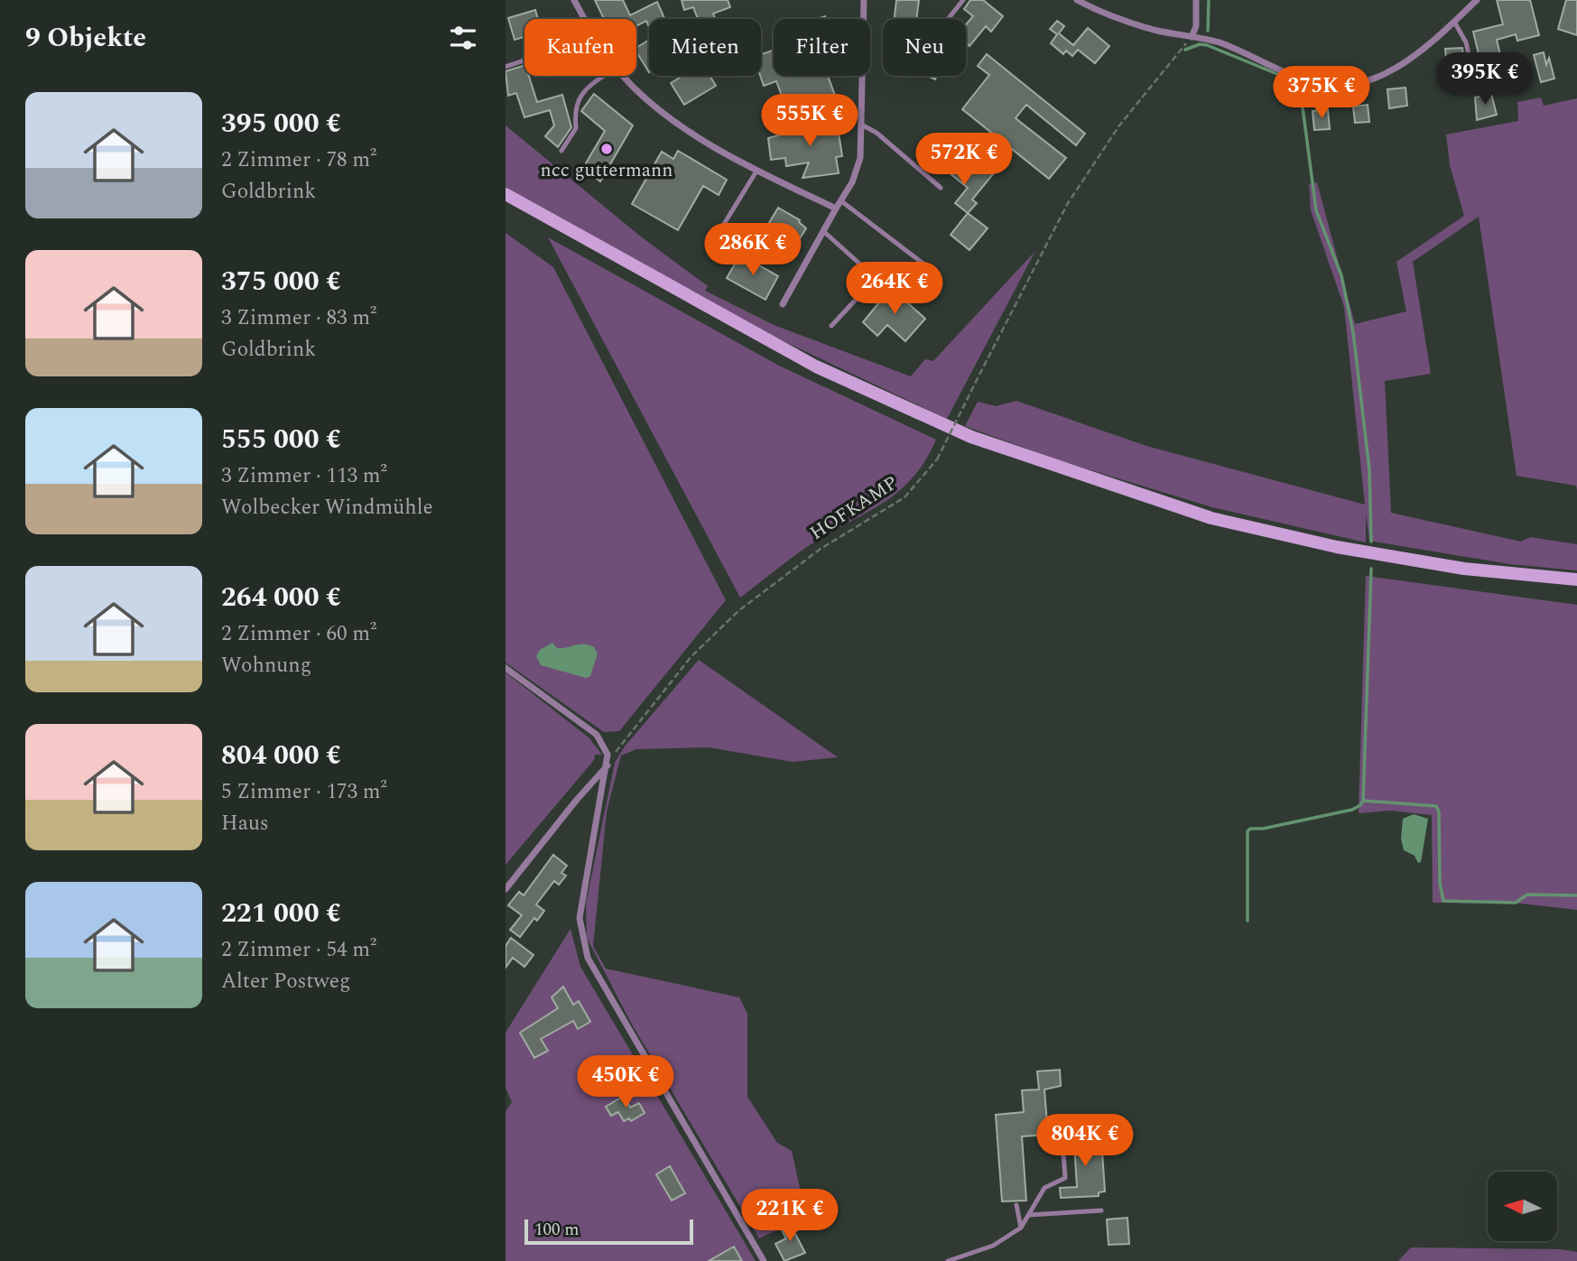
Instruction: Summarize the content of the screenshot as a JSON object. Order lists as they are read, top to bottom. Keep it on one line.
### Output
{"streets":{"path":["HOFKAMP"]},"places":["ncc guttermann"],"scale_bar":"100 m","north":"left","page":{"heading":"9 Objekte","chip":["Kaufen","Mieten","Filter","Neu"],"price":["395K €","375K €","555K €","572K €","286K €","264K €","450K €","804K €","221K €"],"list":[{"name":"395 000 €","note":"2 Zimmer · 78 m² · Goldbrink"},{"name":"375 000 €","note":"3 Zimmer · 83 m² · Goldbrink"},{"name":"555 000 €","note":"3 Zimmer · 113 m² · Wolbecker Windmühle"},{"name":"264 000 €","note":"2 Zimmer · 60 m² · Wohnung"},{"name":"804 000 €","note":"5 Zimmer · 173 m² · Haus"},{"name":"221 000 €","note":"2 Zimmer · 54 m² · Alter Postweg"}],"scale":"100 m"}}
